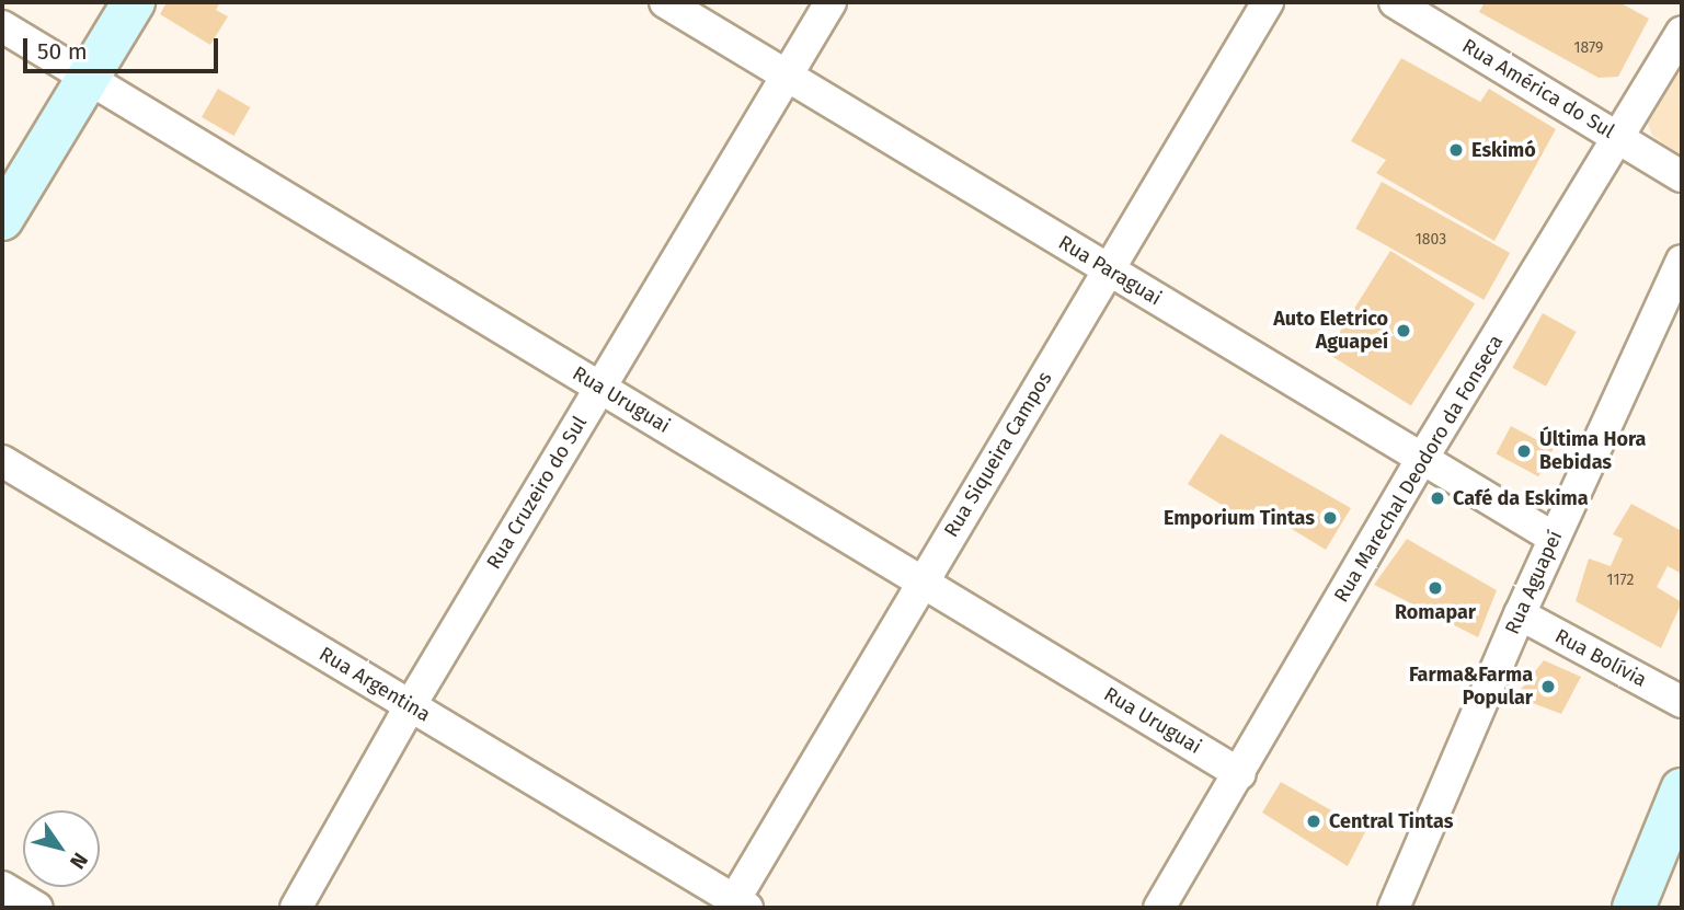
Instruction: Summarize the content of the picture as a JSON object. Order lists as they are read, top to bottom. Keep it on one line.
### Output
{"streets":{"street":["Rua América do Sul","Rua Paraguai","Rua Uruguai","Rua Siqueira Campos","Rua Marechal Deodoro da Fonseca","Rua Cruzeiro do Sul","Rua Aguapeí","Rua Bolívia","Rua Argentina"]},"crossings":[["Rua América do Sul","Rua Marechal Deodoro da Fonseca"],["Rua Paraguai","Rua Siqueira Campos"],["Rua Paraguai","Rua Marechal Deodoro da Fonseca"],["Rua Paraguai","Rua Cruzeiro do Sul"],["Rua Paraguai","Rua Aguapeí"],["Rua Uruguai","Rua Siqueira Campos"],["Rua Uruguai","Rua Marechal Deodoro da Fonseca"],["Rua Uruguai","Rua Cruzeiro do Sul"],["Rua Siqueira Campos","Rua Argentina"],["Rua Cruzeiro do Sul","Rua Argentina"],["Rua Aguapeí","Rua Bolívia"]],"places":["Eskimó","Auto Eletrico Aguapeí","Última Hora Bebidas","Café da Eskima","Emporium Tintas","Romapar","Farma&Farma Popular","Central Tintas"],"house_numbers":["1879","1803","1172"],"scale_bar":"50 m","north":"bottom right"}
